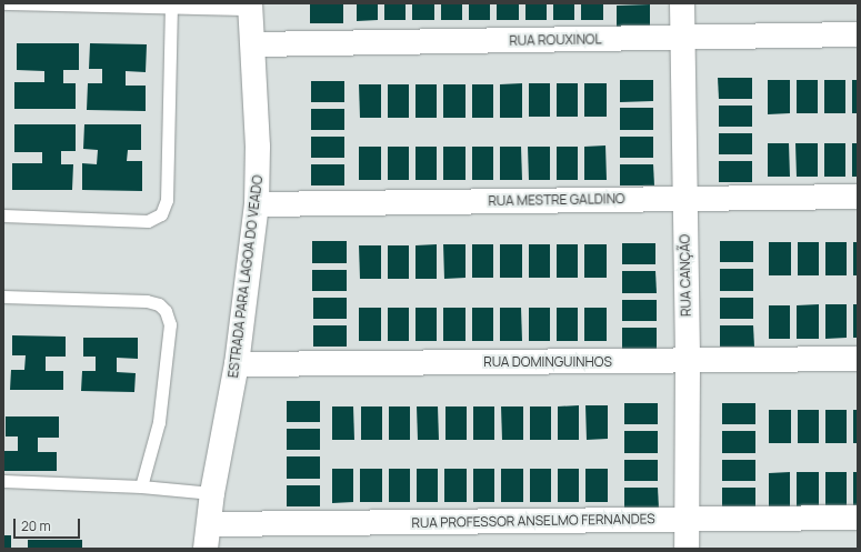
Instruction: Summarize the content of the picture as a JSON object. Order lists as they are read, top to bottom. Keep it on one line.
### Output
{"streets":{"street":["RUA ROUXINOL","RUA MESTRE GALDINO","RUA CANÇÃO","ESTRADA PARA LAGOA DO VEADO","RUA DOMINGUINHOS","RUA PROFESSOR ANSELMO FERNANDES"]},"crossings":[["RUA ROUXINOL","RUA CANÇÃO"],["RUA ROUXINOL","ESTRADA PARA LAGOA DO VEADO"],["RUA MESTRE GALDINO","RUA CANÇÃO"],["RUA MESTRE GALDINO","ESTRADA PARA LAGOA DO VEADO"],["RUA CANÇÃO","RUA DOMINGUINHOS"],["RUA CANÇÃO","RUA PROFESSOR ANSELMO FERNANDES"],["ESTRADA PARA LAGOA DO VEADO","RUA DOMINGUINHOS"],["ESTRADA PARA LAGOA DO VEADO","RUA PROFESSOR ANSELMO FERNANDES"]],"scale_bar":"20 m"}
